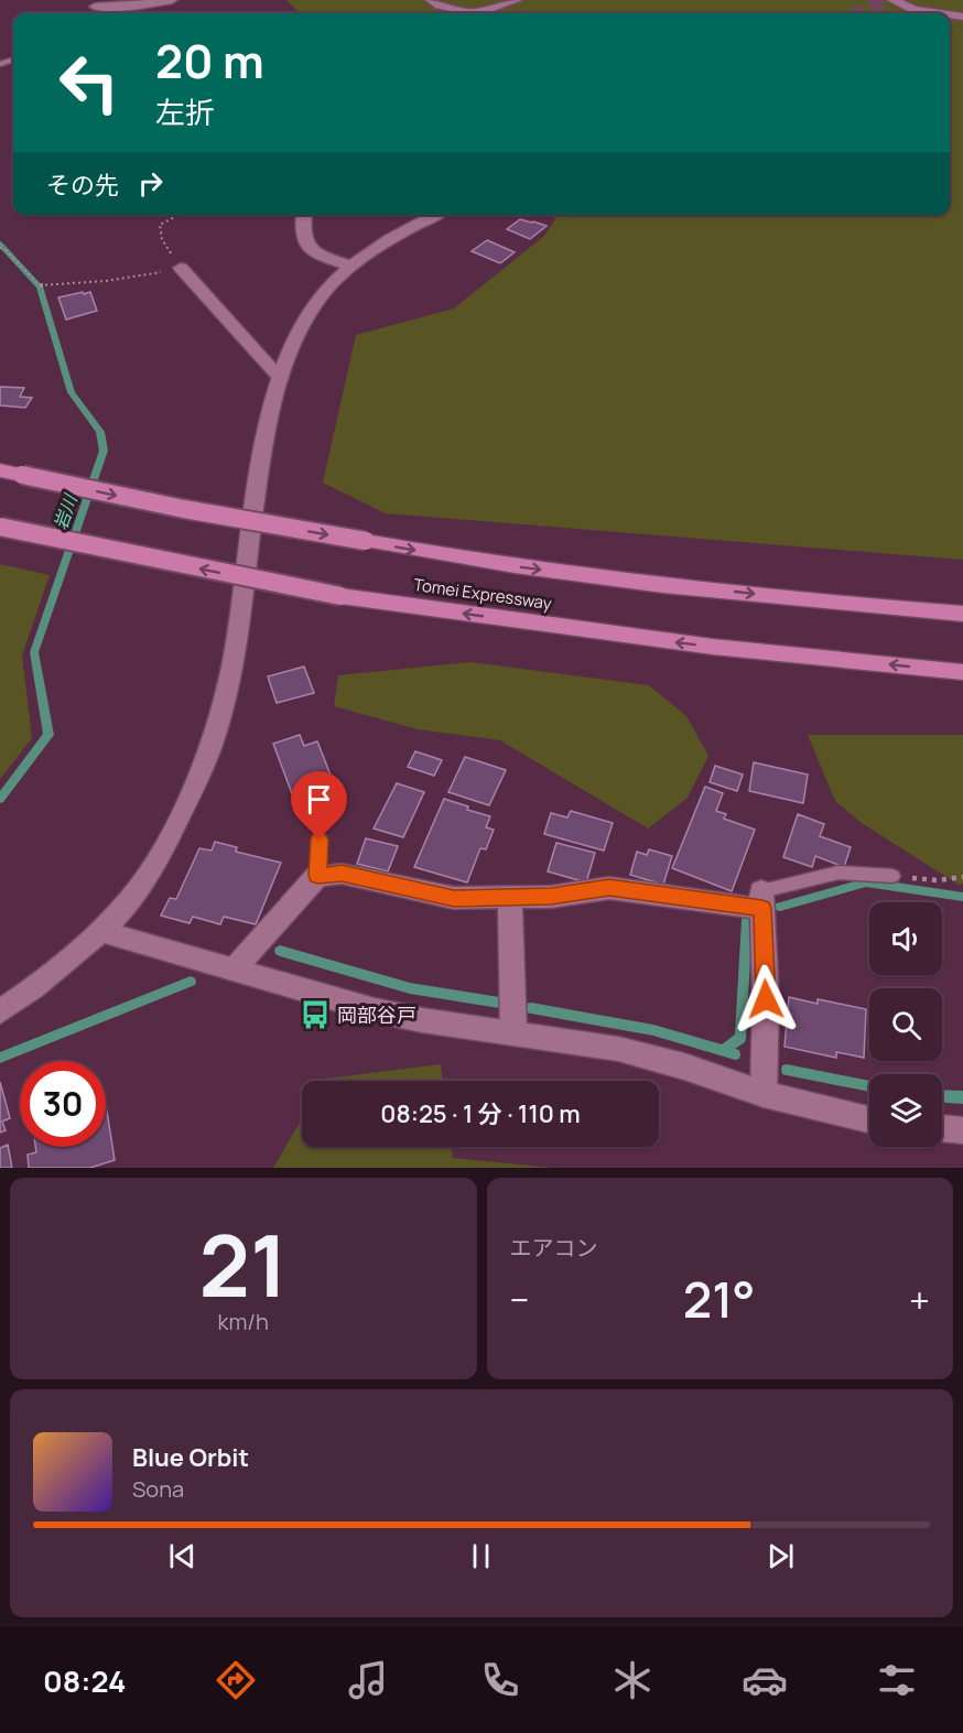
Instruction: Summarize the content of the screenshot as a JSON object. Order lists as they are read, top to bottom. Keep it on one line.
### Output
{"streets":{"highway":["Tomei Expressway"]},"water":["岩川"],"places":{"bus stop":["岡部谷戸"]},"page":{"turn":["20 m","左折"],"then":"その先","limit":"30","trip":"08:25 · 1 分 · 110 m","tile":[["21","km/h"],"エアコン"],"heat":["−","21°","+"],"song":["Blue Orbit","Sona"],"tabs":"08:24"}}
